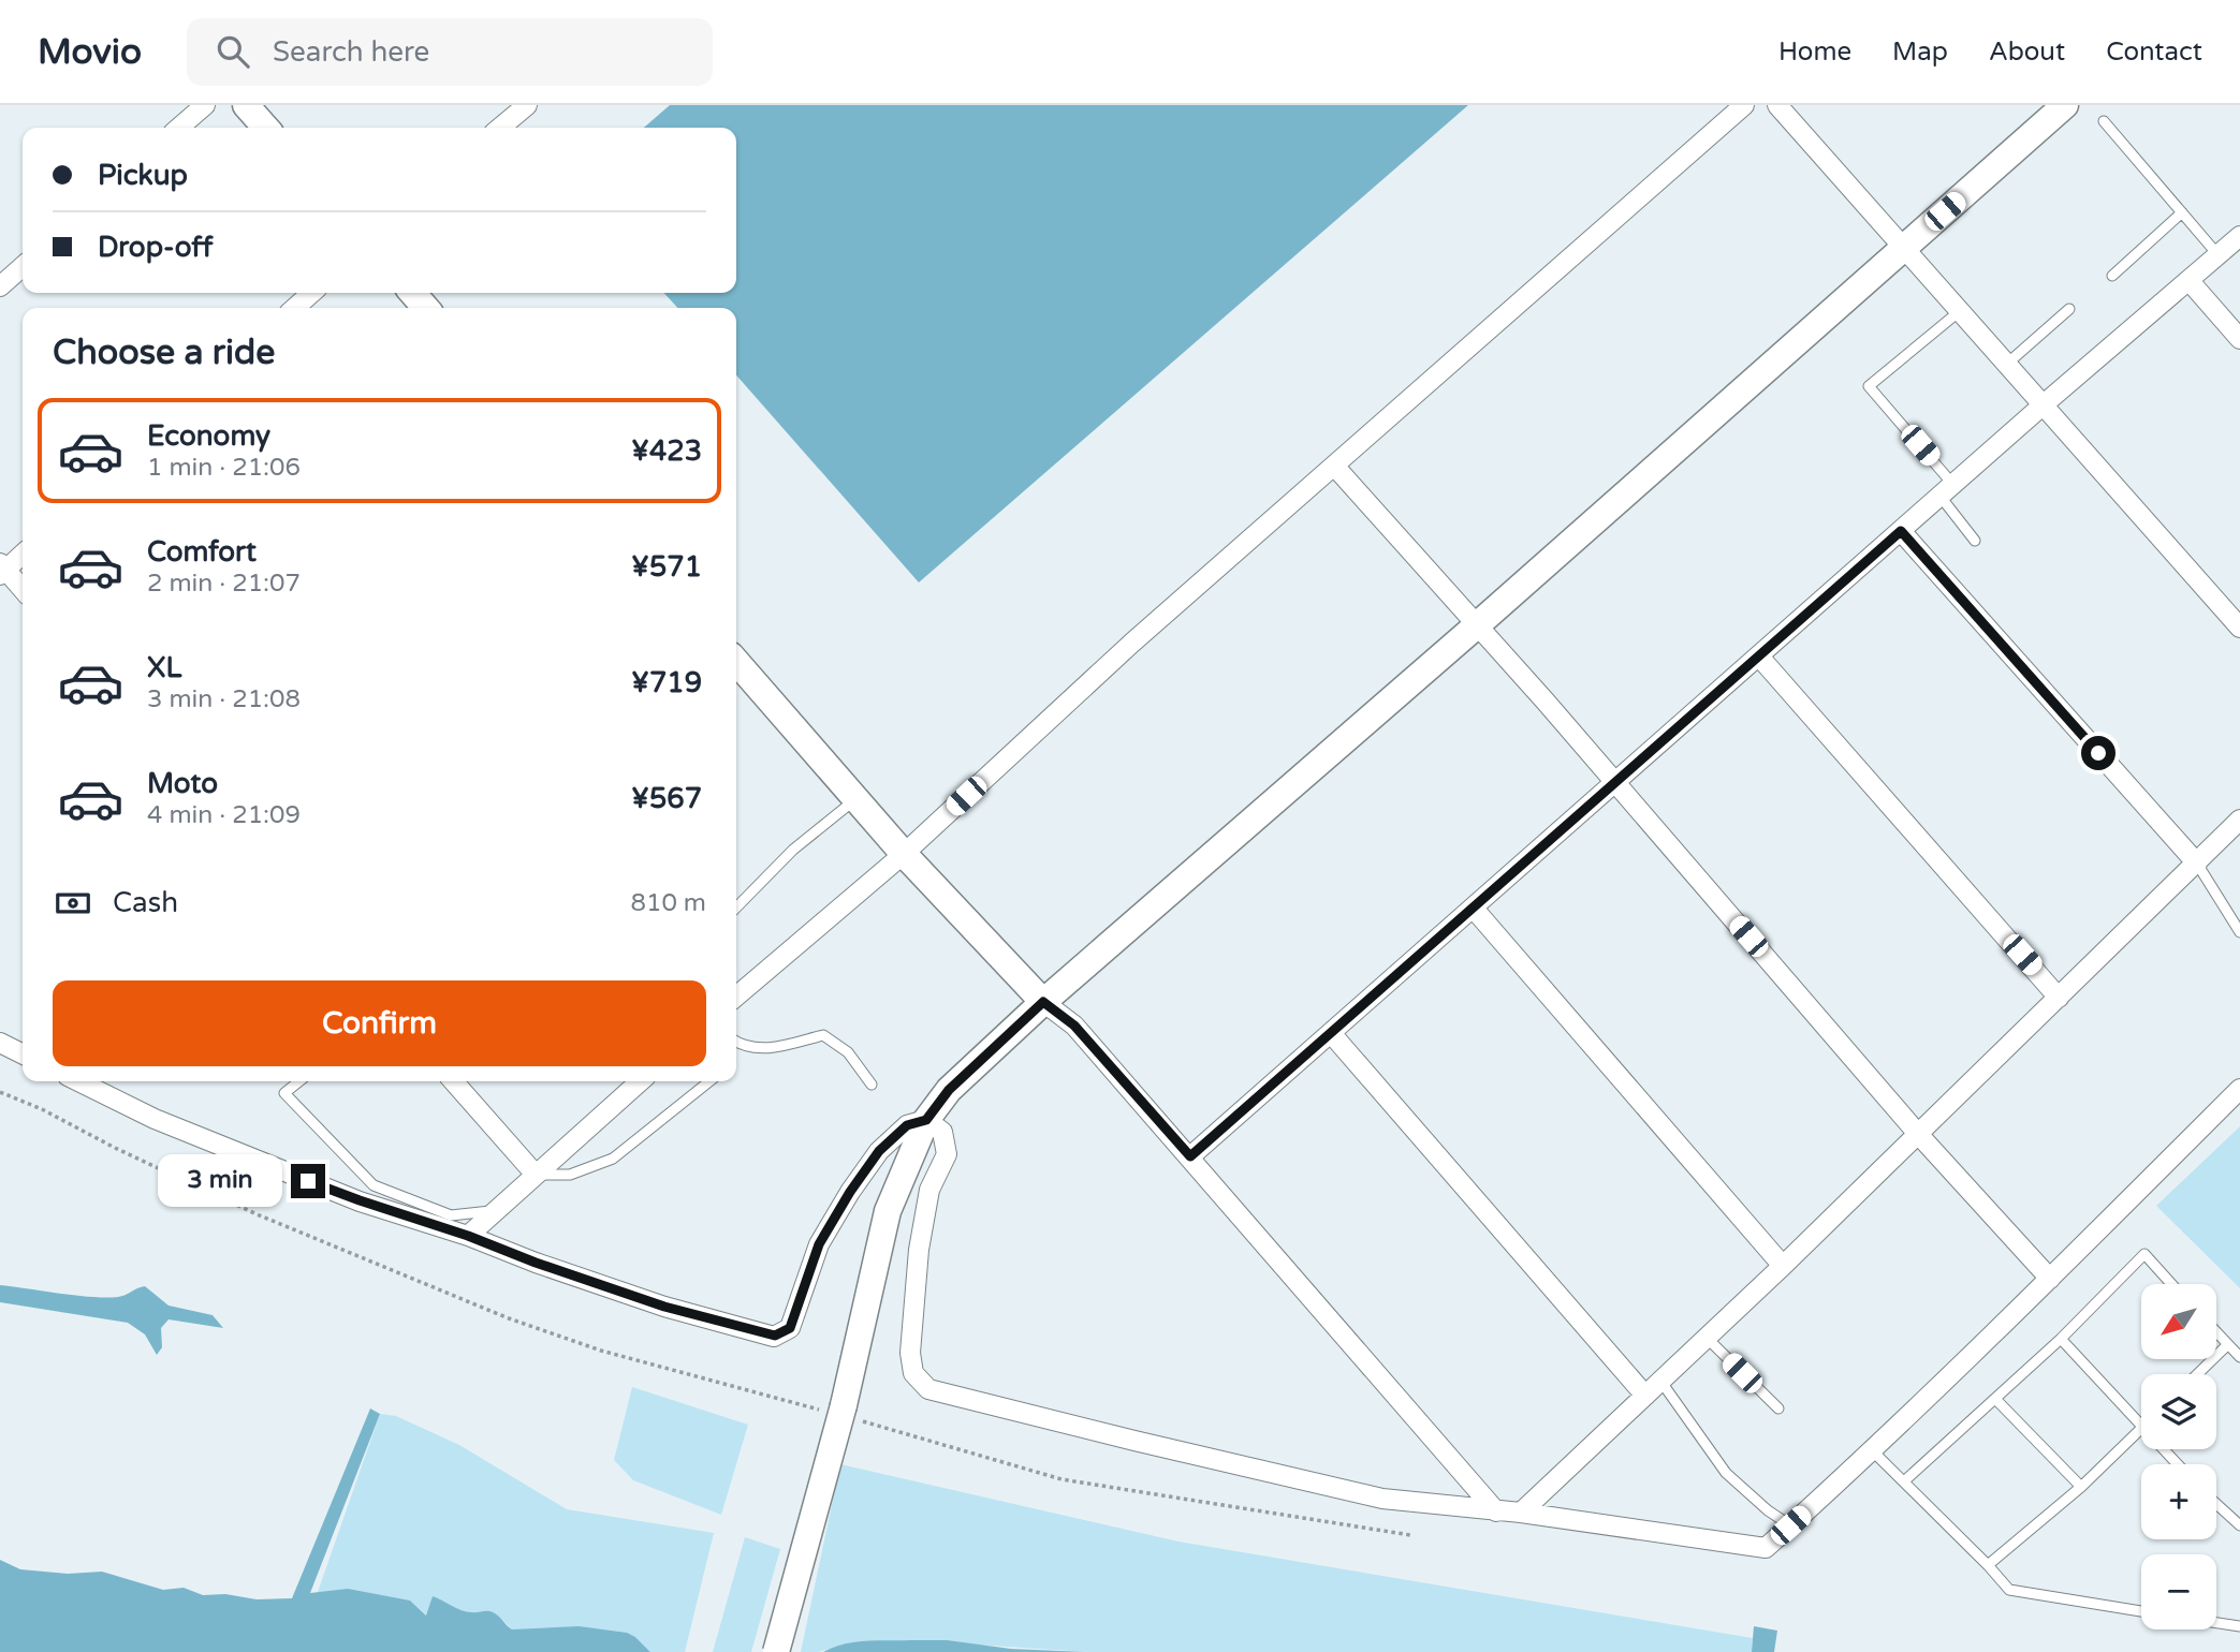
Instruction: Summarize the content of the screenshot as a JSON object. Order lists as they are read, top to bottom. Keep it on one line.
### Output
{"north":"bottom left","page":{"header":"Movio","search":"Search here","nav":["Home","Map","About","Contact"],"banner":["Pickup","Drop-off"],"heading":"Choose a ride","list":[{"name":"Economy","note":"1 min · 21:06","value":"¥423"},{"name":"Comfort","note":"2 min · 21:07","value":"¥571"},{"name":"XL","note":"3 min · 21:08","value":"¥719"},{"name":"Moto","note":"4 min · 21:09","value":"¥567"}],"pay":["Cash","810 m"],"buttons":"Confirm","bubble":"3 min","map_buttons":["+","−"]}}
